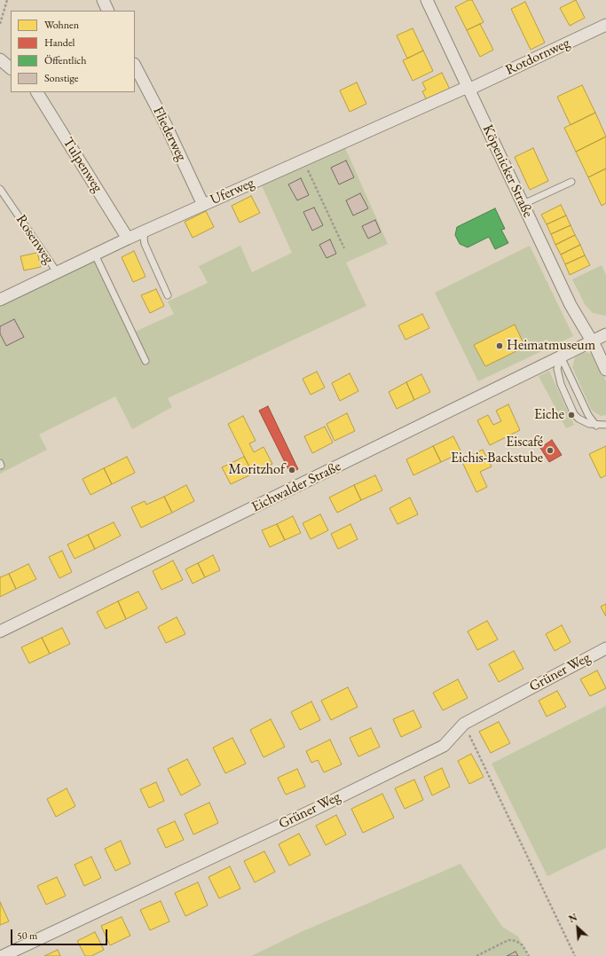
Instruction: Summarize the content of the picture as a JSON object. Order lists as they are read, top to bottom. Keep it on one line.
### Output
{"streets":{"street":["Rotdornweg","Fliederweg","Tulpenweg","Köpenicker Straße","Uferweg","Eichwalder Straße","Grüner Weg"],"lane":["Rosenweg"]},"crossings":[["Rotdornweg","Köpenicker Straße"],["Rotdornweg","Uferweg"],["Fliederweg","Uferweg"],["Tulpenweg","Uferweg"],["Köpenicker Straße","Uferweg"],["Köpenicker Straße","Eichwalder Straße"],["Uferweg","Rosenweg"]],"places":["Heimatmuseum","Eiche","Eiscafé Eichis-Backstube","Moritzhof"],"legend":["Wohnen","Handel","Öffentlich","Sonstige"],"scale_bar":"50 m","north":"top left"}
